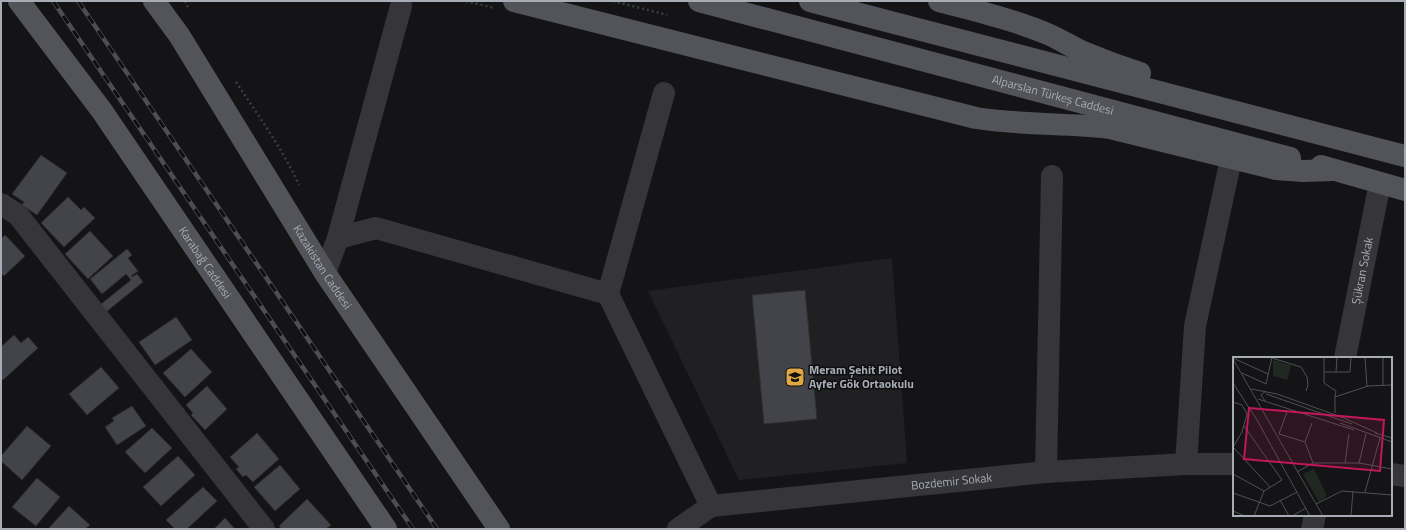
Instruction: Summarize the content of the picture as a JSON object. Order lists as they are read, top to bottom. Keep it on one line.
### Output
{"streets":{"main road":["Alparslan Türkeş Caddesi","Karabağ Caddesi","Kazakistan Caddesi"],"street":["Şükran Sokak","Bozdemir Sokak"]},"crossings":[["Alparslan Türkeş Caddesi","Şükran Sokak"]],"places":{"school or university":["Meram Şehit Pilot Ayfer Gök Ortaokulu"]}}
